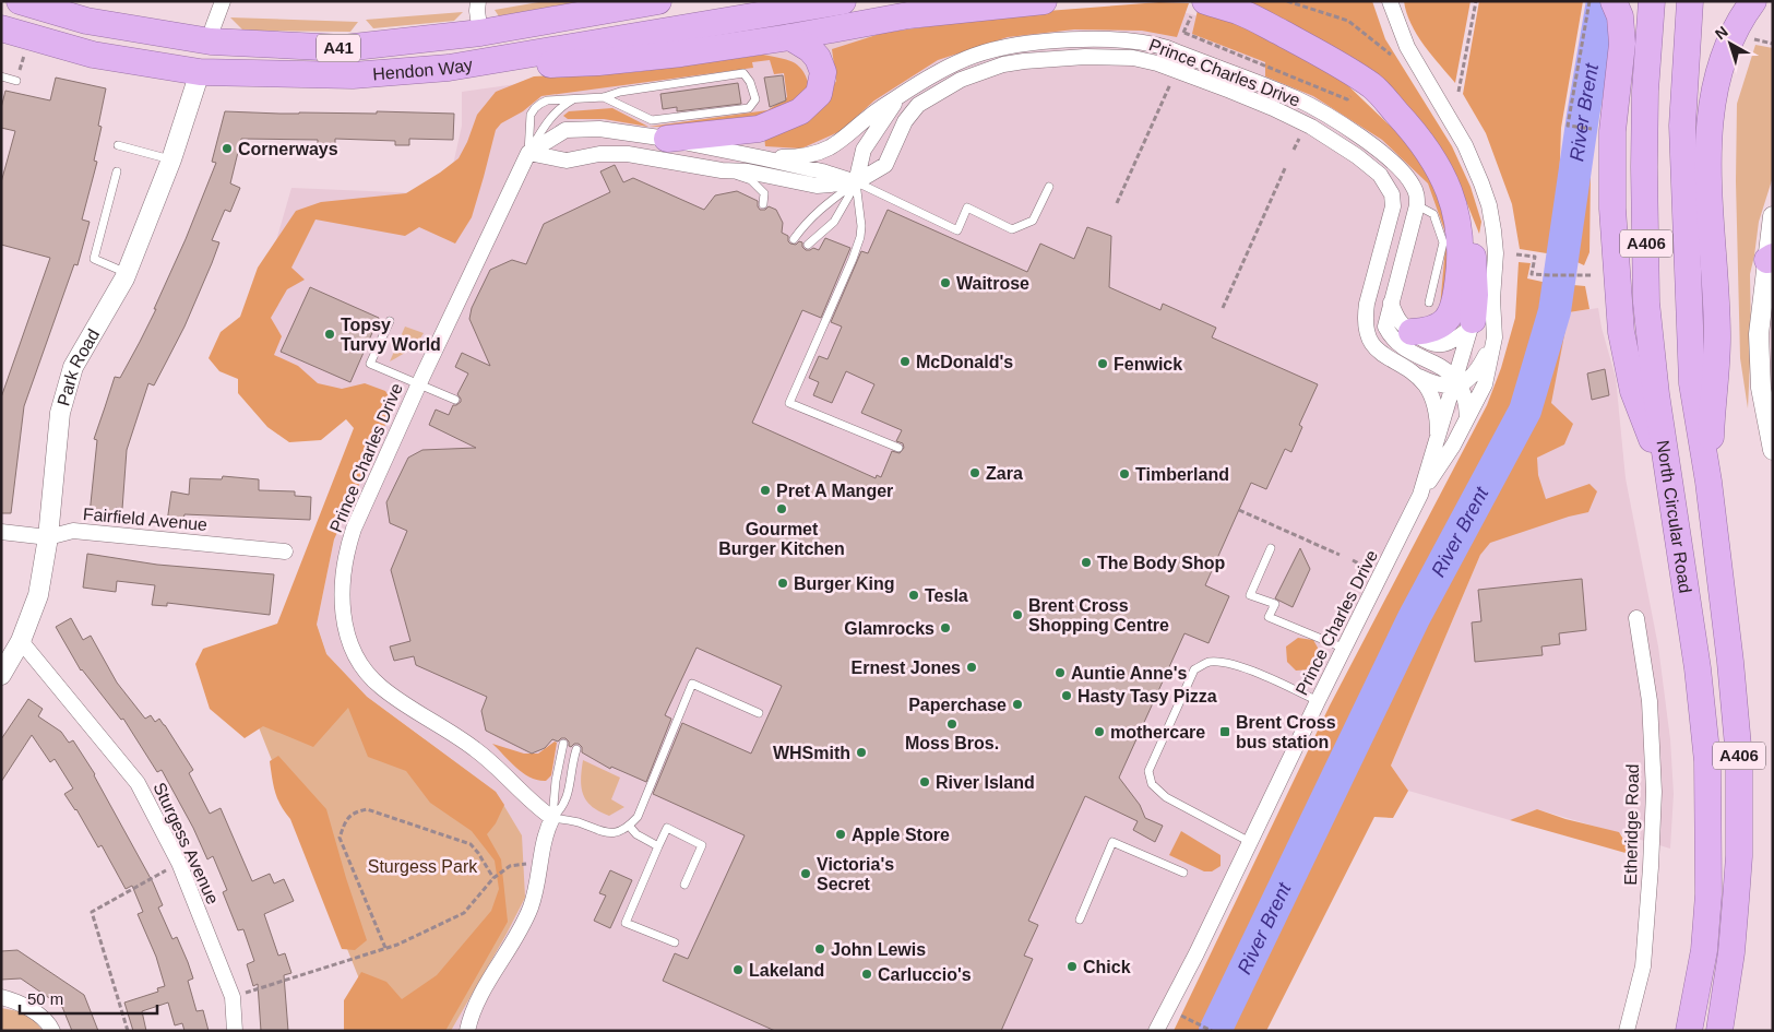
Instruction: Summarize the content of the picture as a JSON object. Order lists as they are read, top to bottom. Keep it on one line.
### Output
{"streets":{"highway":["A41","Hendon Way","A406","North Circular Road"],"street":["Prince Charles Drive","Park Road","Fairfield Avenue","Etheridge Road","Sturgess Avenue"]},"crossings":[["Hendon Way","Park Road"],["A406","North Circular Road"],["Park Road","Fairfield Avenue"],["Park Road","Sturgess Avenue"]],"water":["River Brent"],"parks":["Sturgess Park"],"places":{"other":["Cornerways","Waitrose","Topsy Turvy World","McDonald's","Fenwick","Zara","Timberland","Pret A Manger","Gourmet Burger Kitchen","The Body Shop","Burger King","Tesla","Brent Cross Shopping Centre","Glamrocks","Ernest Jones","Auntie Anne's","Hasty Tasy Pizza","Paperchase","Moss Bros.","mothercare","WHSmith","River Island","Apple Store","Victoria's Secret","John Lewis","Chick","Lakeland","Carluccio's"],"transit":["Brent Cross bus station"]},"scale_bar":"50 m","north":"top left"}
